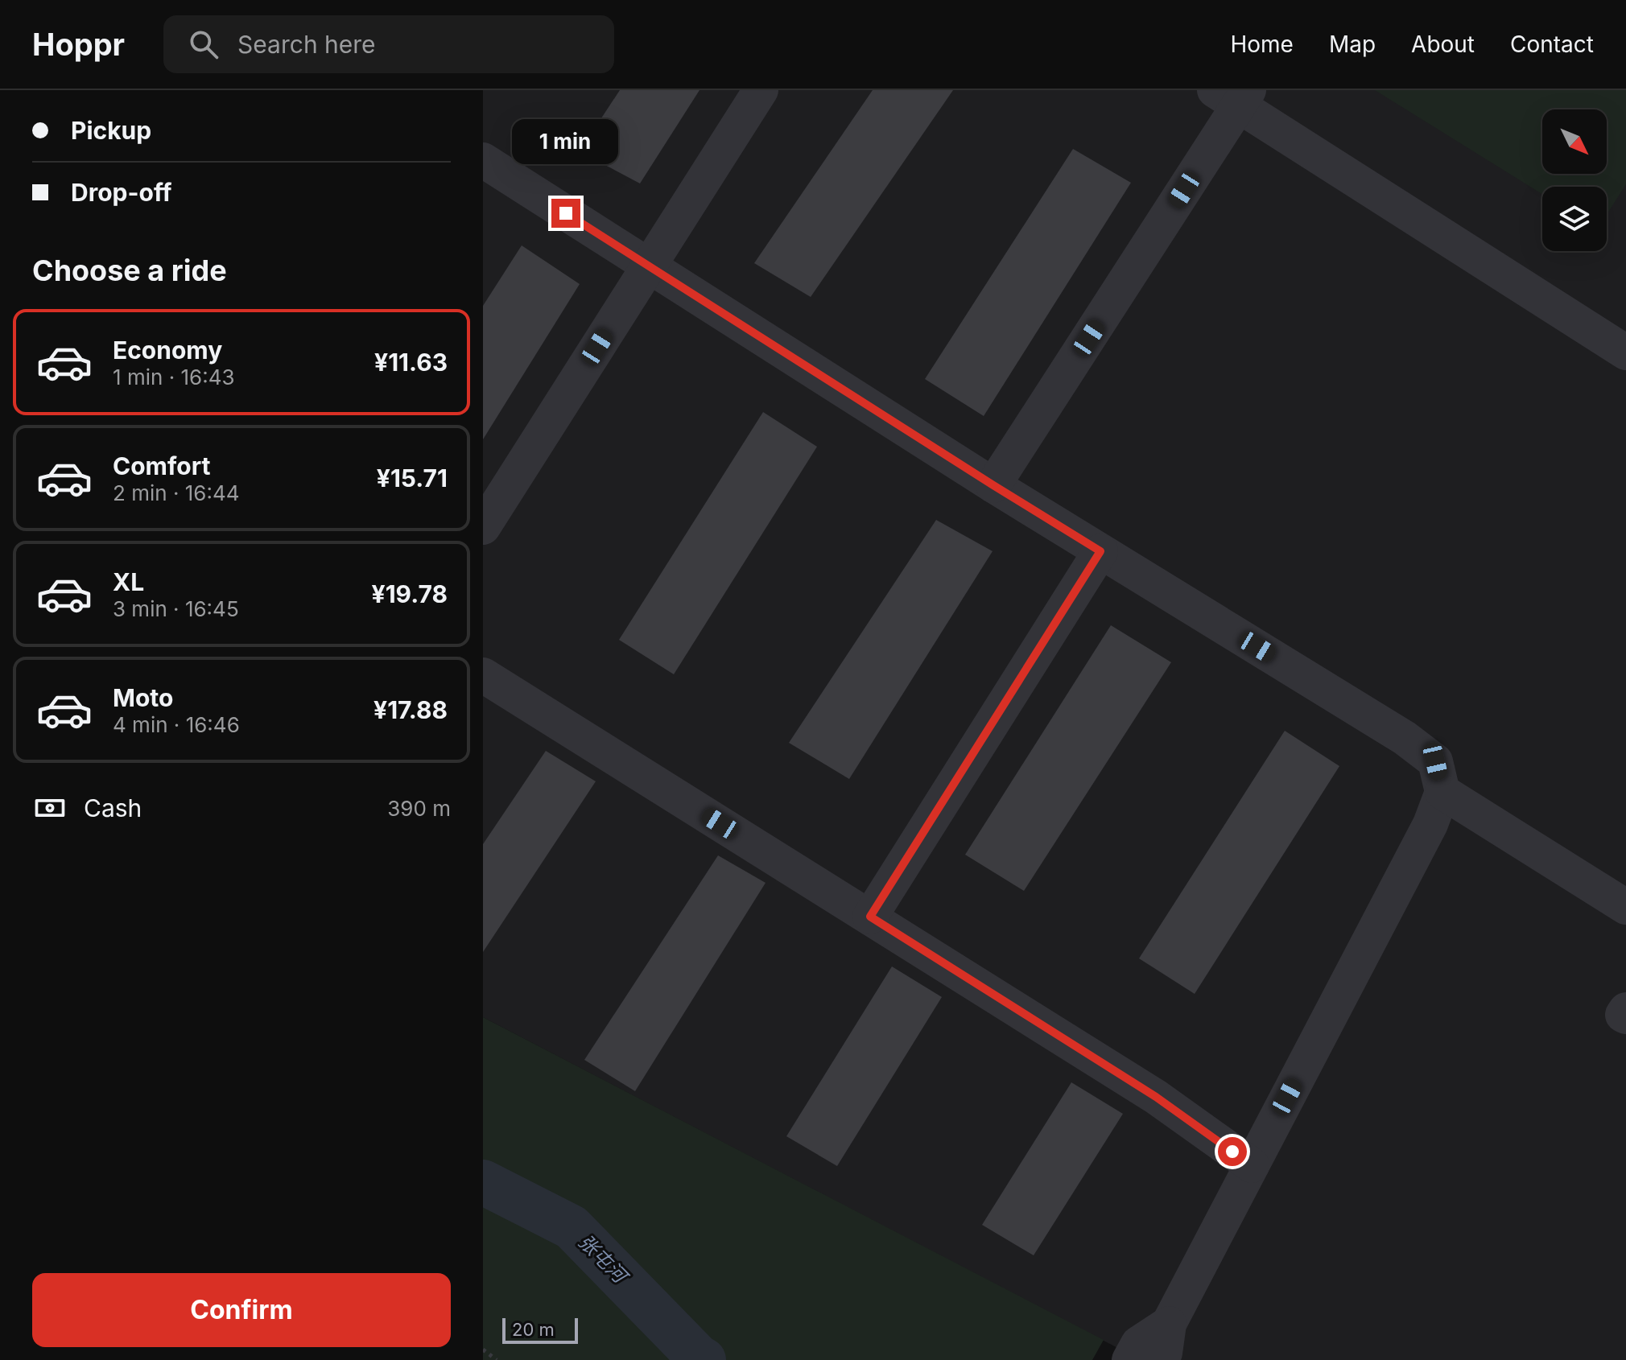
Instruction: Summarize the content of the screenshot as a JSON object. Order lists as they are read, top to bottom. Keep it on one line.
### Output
{"water":["张屯河"],"scale_bar":"20 m","north":"bottom right","page":{"header":"Hoppr","search":"Search here","nav":["Home","Map","About","Contact"],"banner":["Pickup","Drop-off"],"bubble":"1 min","heading":"Choose a ride","list":[{"name":"Economy","note":"1 min · 16:43","value":"¥11.63"},{"name":"Comfort","note":"2 min · 16:44","value":"¥15.71"},{"name":"XL","note":"3 min · 16:45","value":"¥19.78"},{"name":"Moto","note":"4 min · 16:46","value":"¥17.88"}],"pay":["Cash","390 m"],"buttons":"Confirm","scale":"20 m"}}
